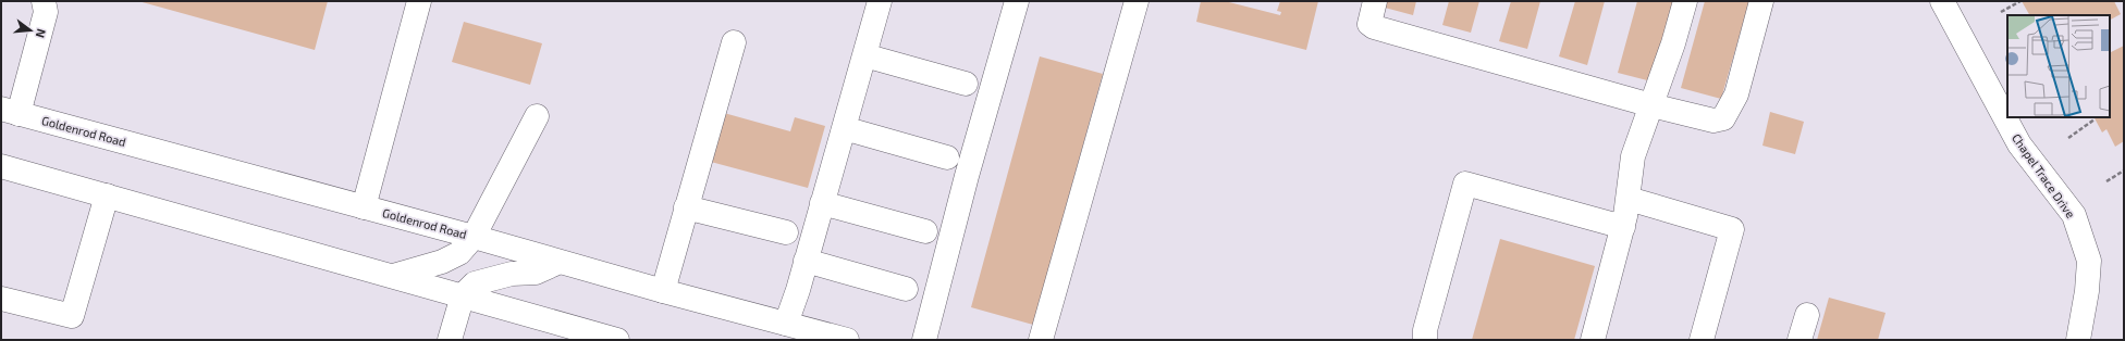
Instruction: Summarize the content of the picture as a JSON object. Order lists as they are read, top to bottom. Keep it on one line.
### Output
{"streets":{"main road":["Goldenrod Road","Chapel Trace Drive"]},"north":"right"}
